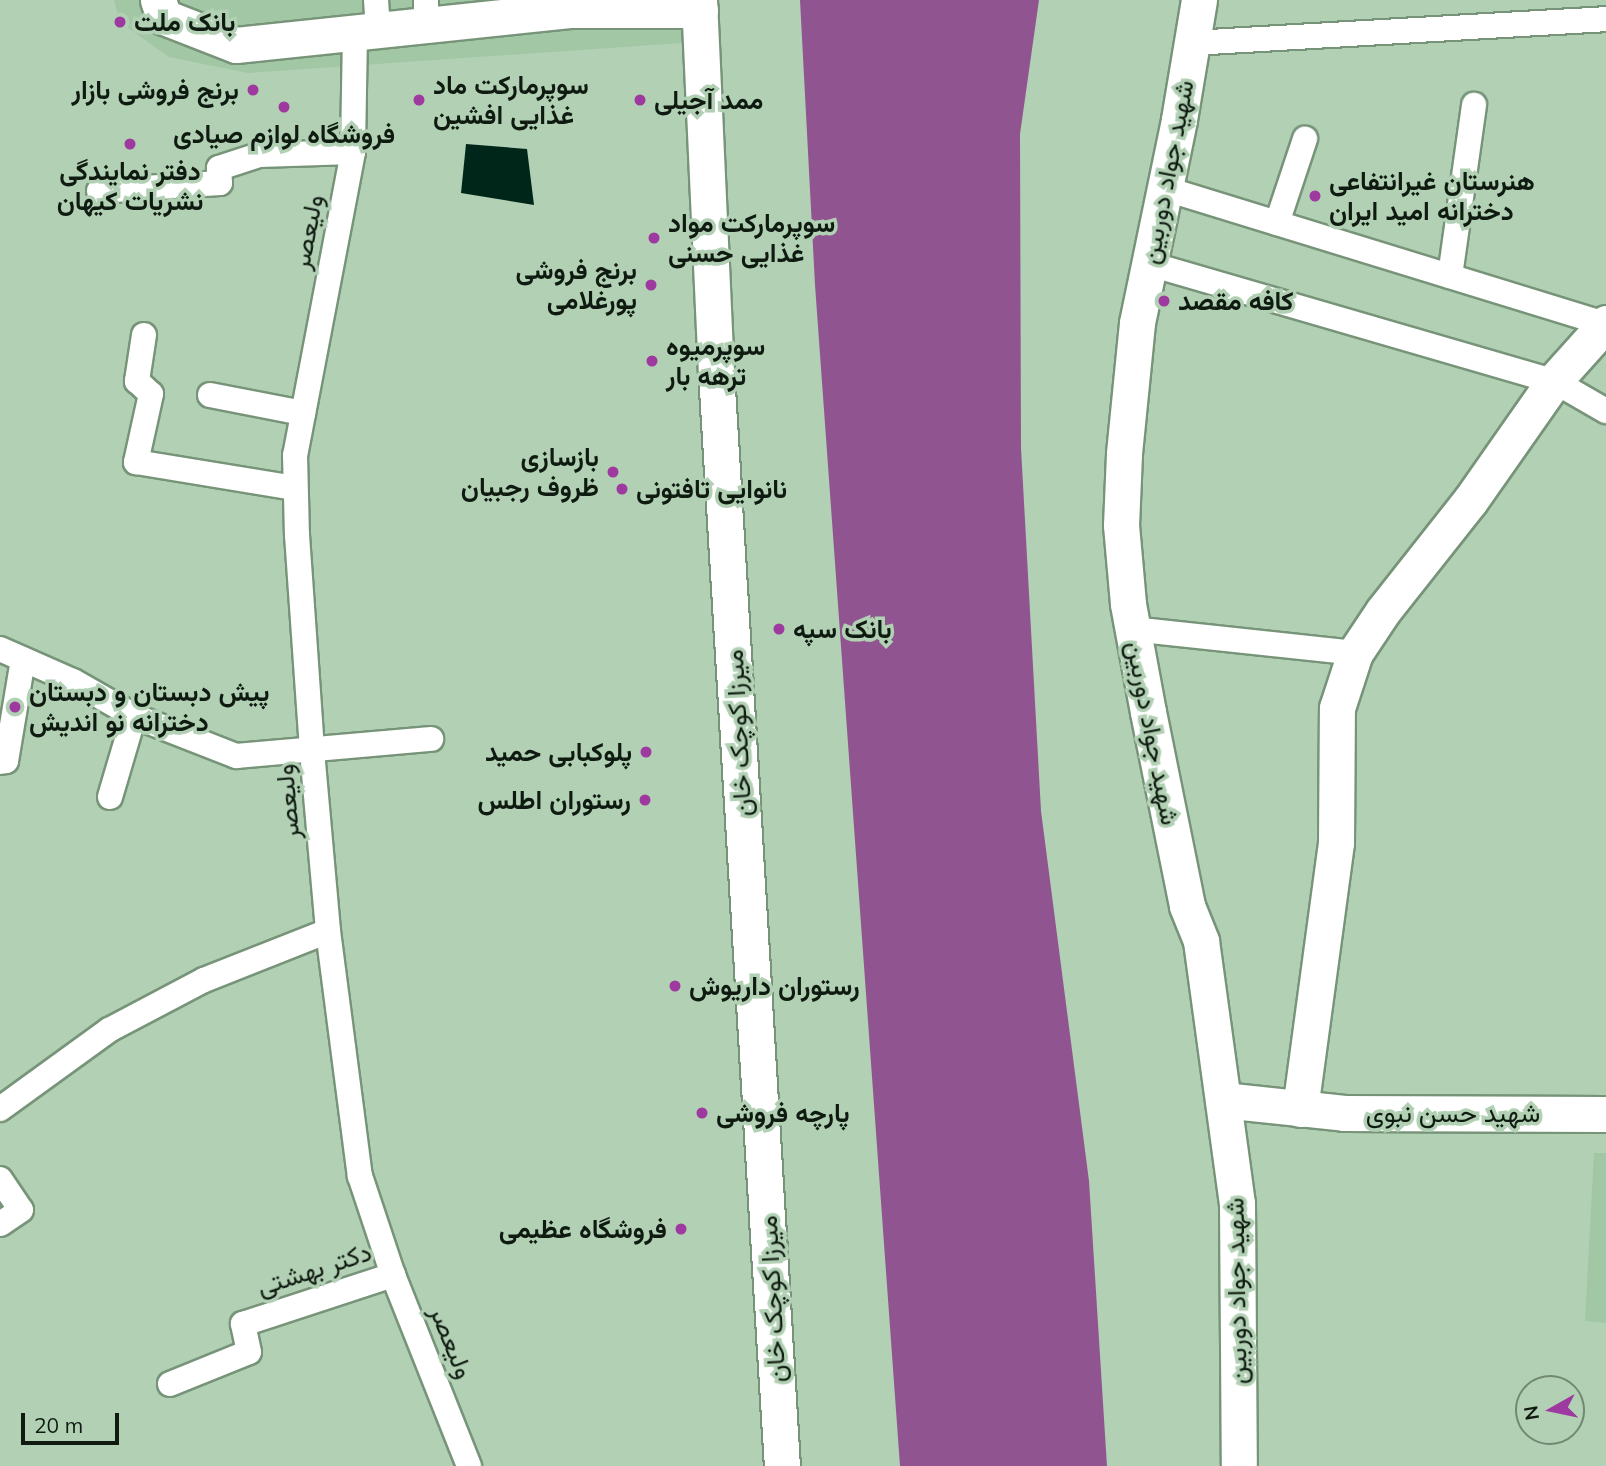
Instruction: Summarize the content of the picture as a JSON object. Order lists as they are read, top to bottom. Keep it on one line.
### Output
{"streets":{"main road":["شهید جواد دوربین","میرزا کوچک خان","شهید حسن نبوی"],"street":["ولیعصر","دکتر بهشتی"]},"crossings":[["شهید جواد دوربین","شهید حسن نبوی"],["ولیعصر","دکتر بهشتی"]],"places":["بانک ملت","برنج فروشی بازار","سوپرمارکت ماد غذایی افشین","ممد آجیلی","فروشگاه لوازم صیادی","دفتر نمایندگی نشریات کیهان","هنرستان غیرانتفاعی دخترانه امید ایران","سوپرمارکت مواد غذایی حسنی","برنج فروشی پورغلامی","کافه مقصد","سوپرمیوه ترهه بار","بازسازی ظروف رجبیان","نانوایی تافتونی","بانک سپه","پیش دبستان و دبستان دخترانه نو اندیش","پلوکبابی حمید","رستوران اطلس","رستوران داریوش","پارچه فروشی","فروشگاه عظیمی"],"scale_bar":"20 m","north":"left"}
